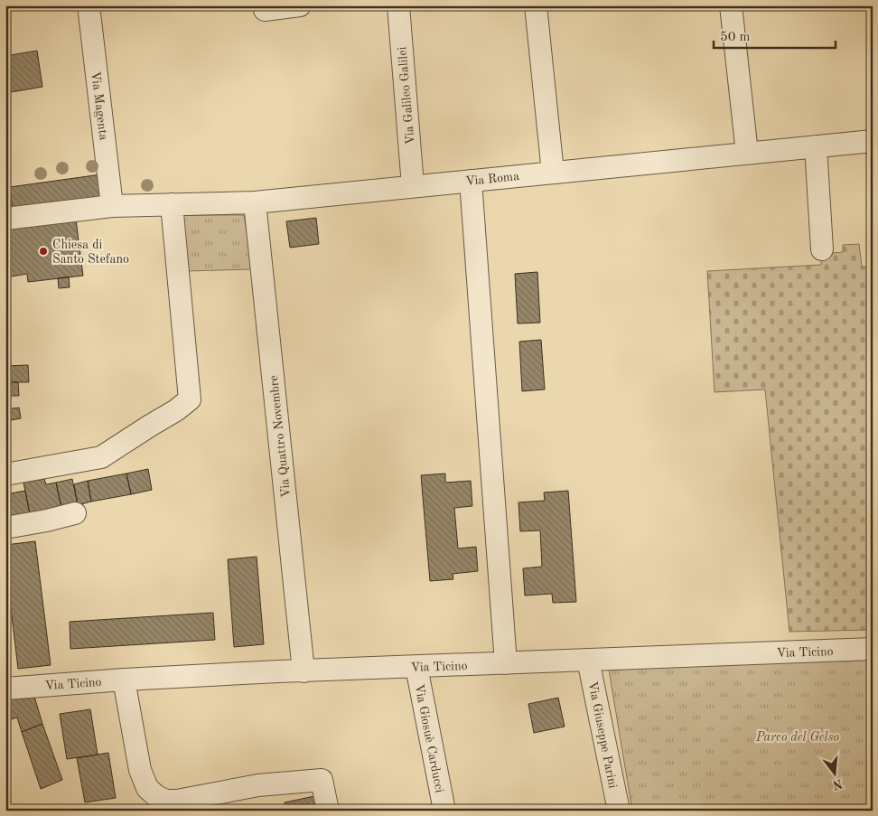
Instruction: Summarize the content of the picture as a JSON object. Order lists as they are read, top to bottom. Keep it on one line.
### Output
{"streets":{"street":["Via Galileo Galilei","Via Magenta","Via Roma","Via Quattro Novembre","Via Ticino","Via Giuseppe Parini","Via Giosuè Carducci"]},"crossings":[["Via Galileo Galilei","Via Roma"],["Via Magenta","Via Roma"],["Via Roma","Via Quattro Novembre"],["Via Quattro Novembre","Via Ticino"],["Via Ticino","Via Giuseppe Parini"],["Via Ticino","Via Giosuè Carducci"]],"parks":["Parco del Gelso"],"places":["Chiesa di Santo Stefano"],"scale_bar":"50 m","north":"bottom"}
